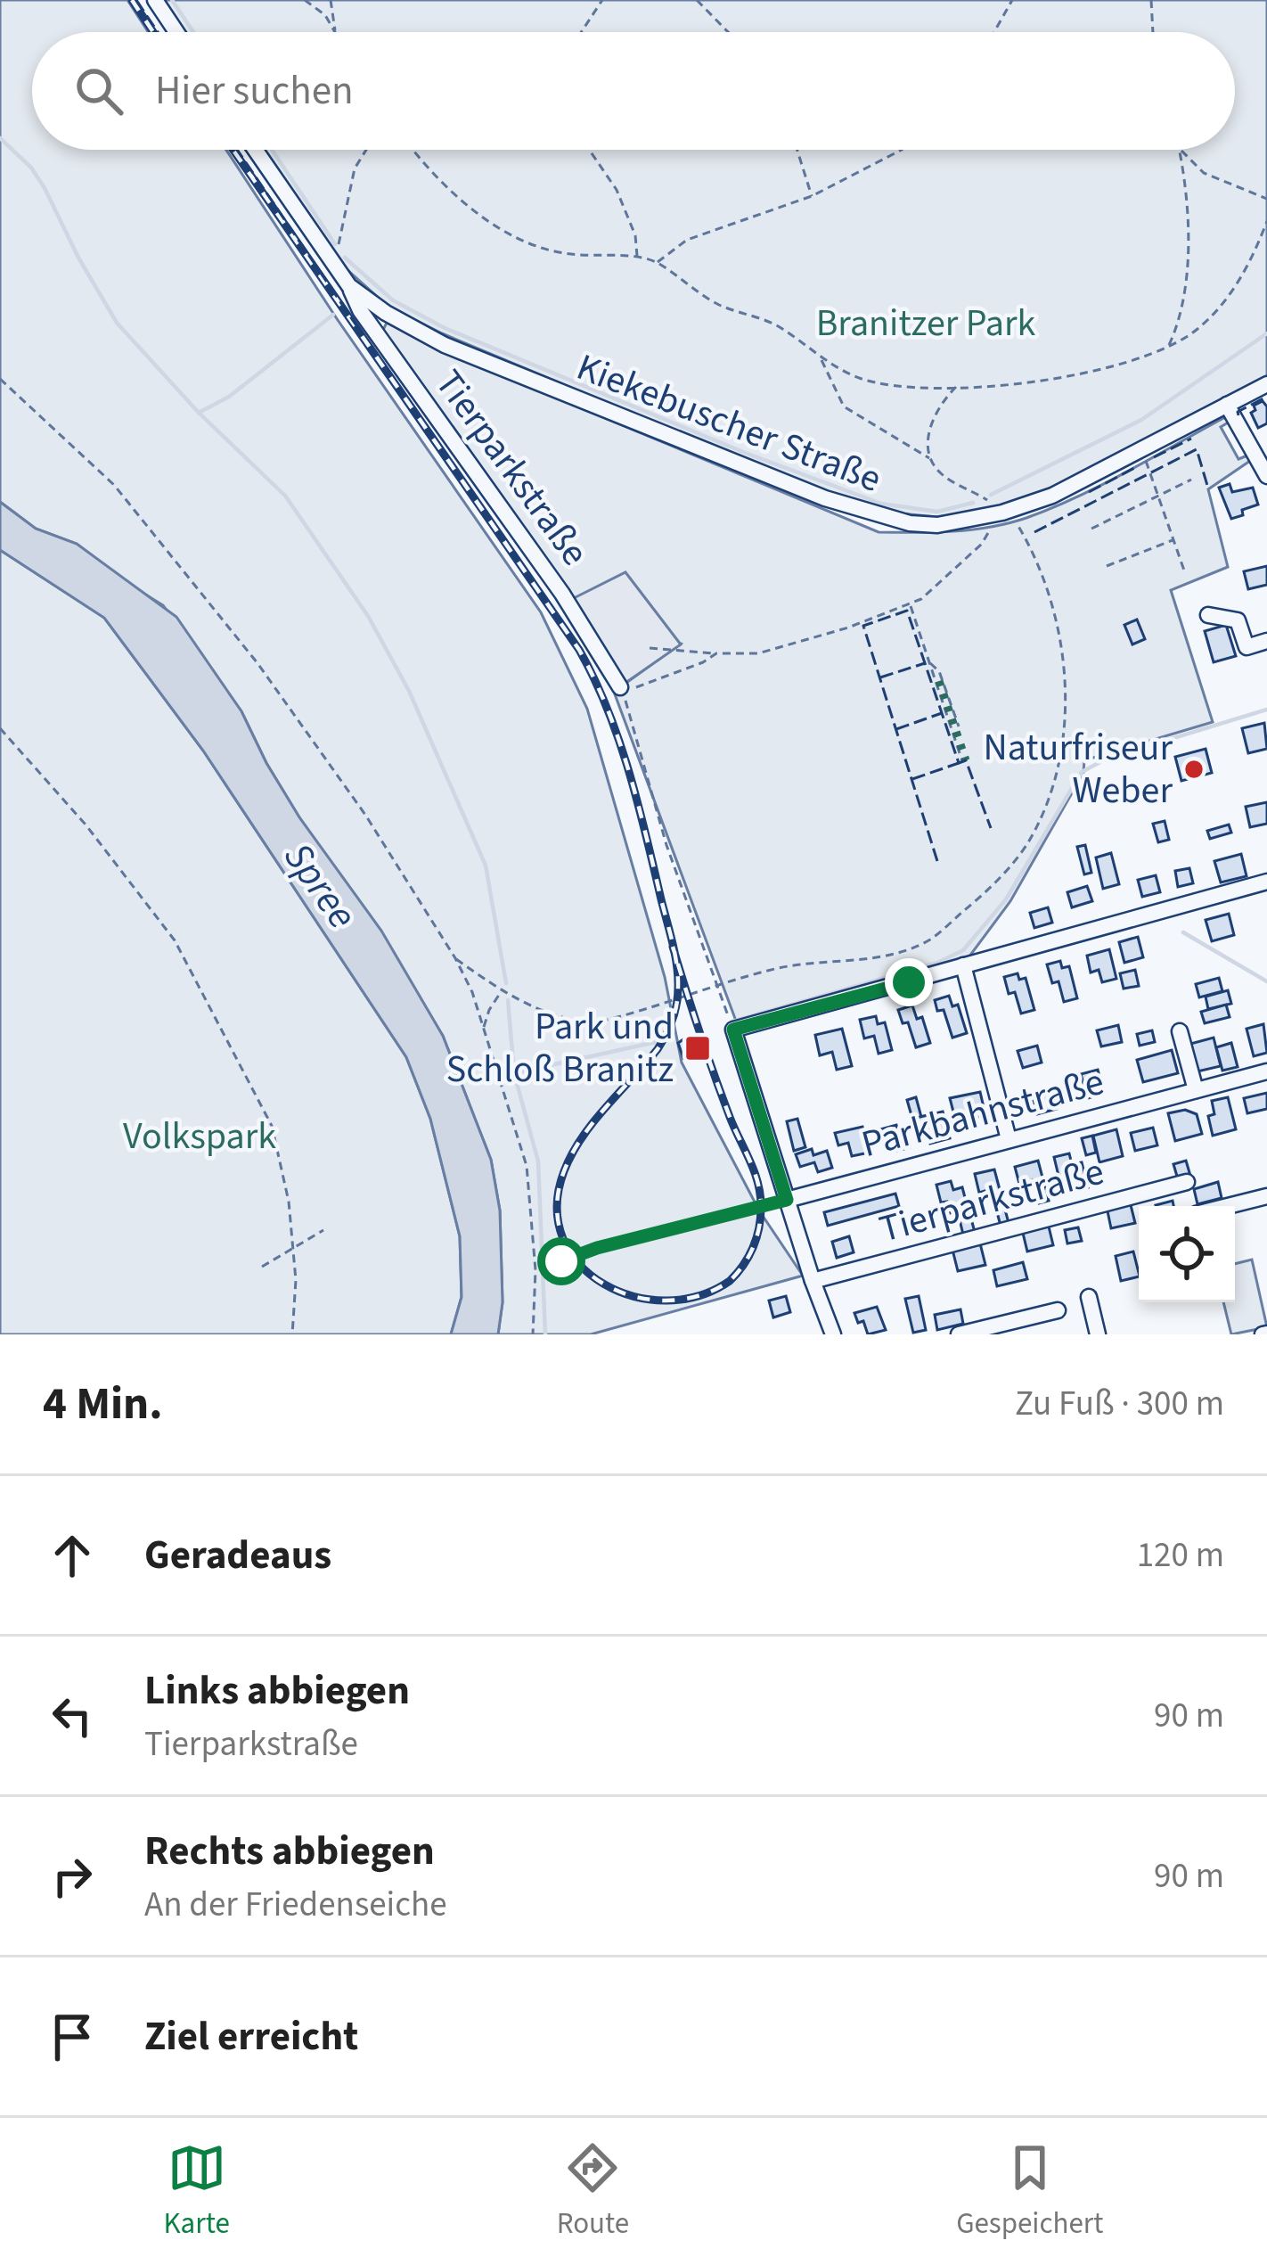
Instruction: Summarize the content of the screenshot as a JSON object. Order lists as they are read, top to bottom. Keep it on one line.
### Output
{"streets":{"street":["Kiekebuscher Straße","Tierparkstraße","Parkbahnstraße"]},"crossings":[["Kiekebuscher Straße","Tierparkstraße"]],"water":["Spree"],"parks":["Branitzer Park","Volkspark"],"places":{"other":["Naturfriseur Weber"],"transit":["Park und Schloß Branitz"]},"page":{"search":"Hier suchen","heading":["4 Min.","Zu Fuß · 300 m"],"list":[["Geradeaus","120 m"],["Links abbiegen","Tierparkstraße","90 m"],["Rechts abbiegen","An der Friedenseiche","90 m"],"Ziel erreicht"],"nav":["Karte","Route","Gespeichert"]}}
